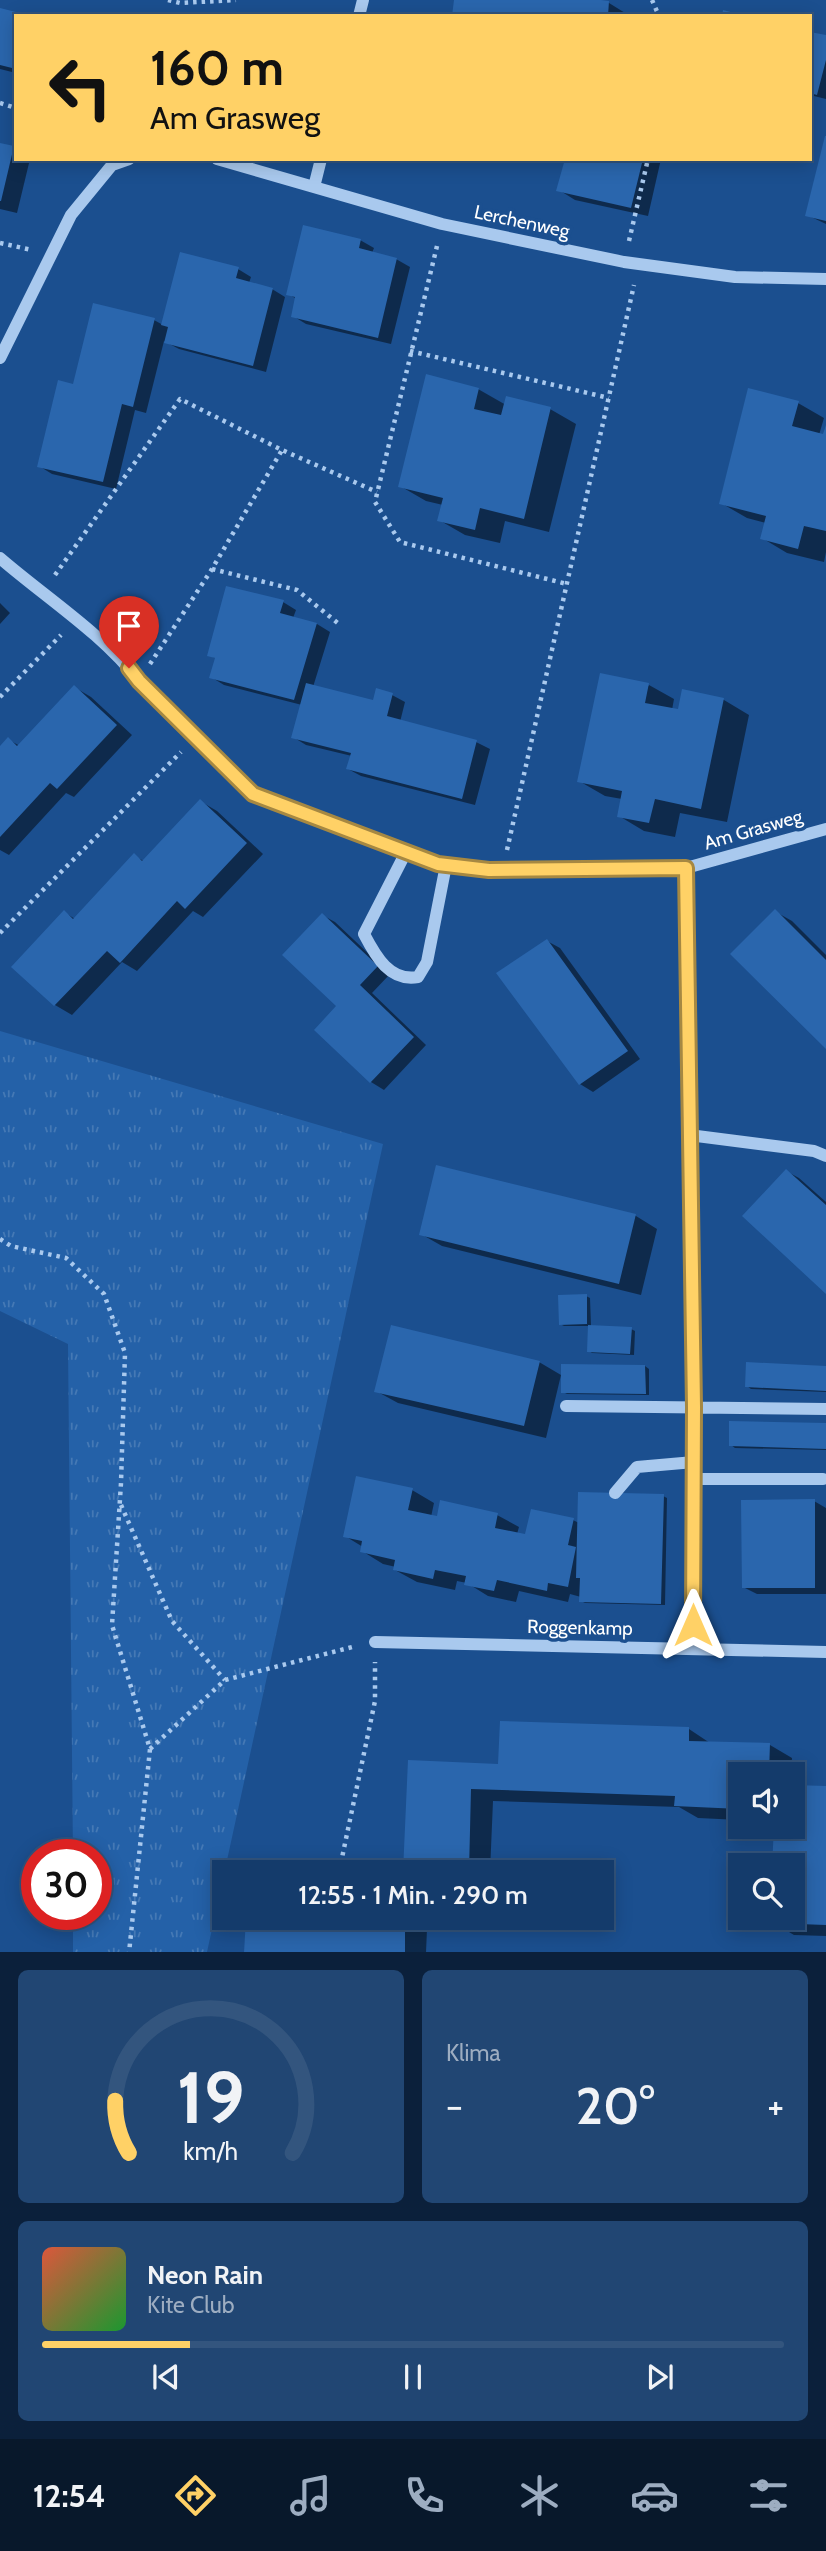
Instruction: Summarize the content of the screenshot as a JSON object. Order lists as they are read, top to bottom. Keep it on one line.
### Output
{"streets":{"street":["Lerchenweg","Am Grasweg","Roggenkamp"]},"page":{"turn":["160 m","Am Grasweg"],"limit":"30","trip":"12:55 · 1 Min. · 290 m","tile":"Klima","heat":["−","20°","+"],"song":["Neon Rain","Kite Club"],"tabs":"12:54","gauge":["19","km/h"]}}
